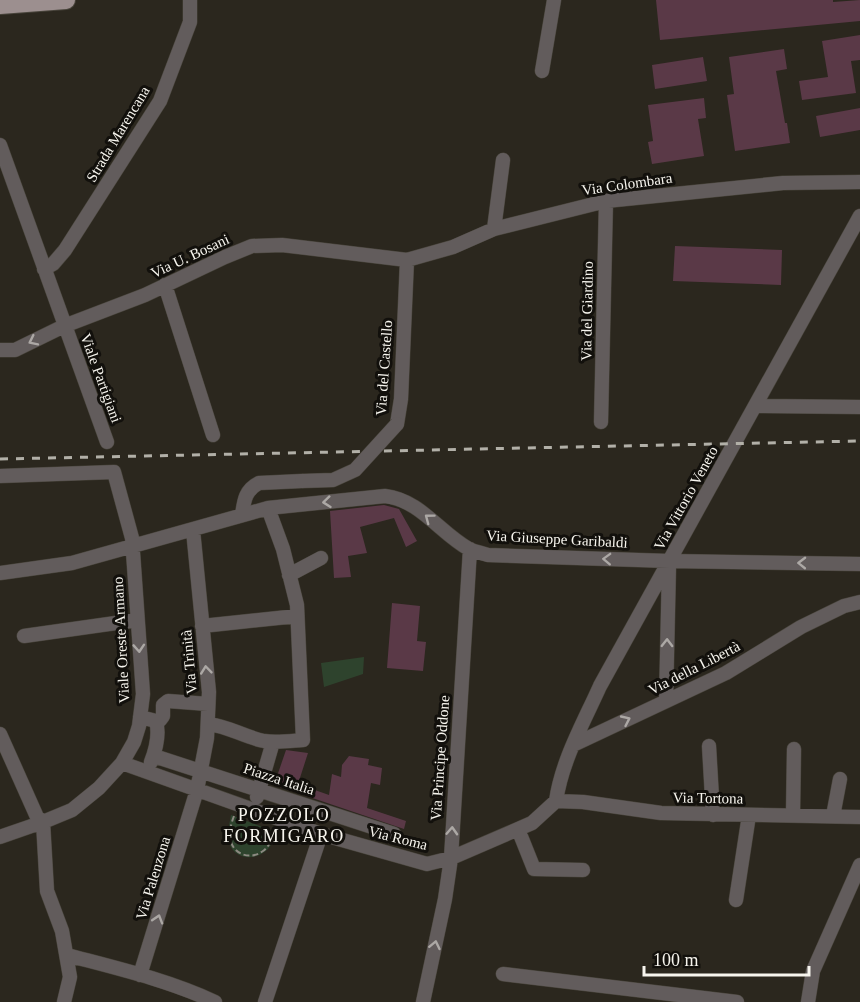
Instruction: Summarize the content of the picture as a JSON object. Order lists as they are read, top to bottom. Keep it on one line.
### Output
{"streets":{"street":["Strada Marencana","Via Colombara","Via U. Bosani","Via del Giardino","Via del Castello","Viale Partigiani","Via Vittorio Veneto","Via Giuseppe Garibaldi","Viale Oreste Armano","Via Trinità","Via della Libertà","Via Principe Oddone","Piazza Italia","Via Tortona","Via Roma","Via Palenzona"]},"crossings":[["Strada Marencana","Viale Partigiani"],["Via Colombara","Via U. Bosani"],["Via Colombara","Via del Giardino"],["Via Colombara","Via del Castello"],["Via U. Bosani","Via del Castello"],["Via U. Bosani","Viale Partigiani"],["Via del Castello","Via Giuseppe Garibaldi"],["Via Vittorio Veneto","Via Giuseppe Garibaldi"],["Via Vittorio Veneto","Via della Libertà"],["Via Vittorio Veneto","Via Tortona"],["Via Vittorio Veneto","Via Roma"],["Via Giuseppe Garibaldi","Viale Oreste Armano"],["Via Giuseppe Garibaldi","Via Trinità"],["Via Giuseppe Garibaldi","Via Principe Oddone"],["Viale Oreste Armano","Via Roma"],["Via Trinità","Piazza Italia"],["Via Trinità","Via Roma"],["Via Trinità","Via Palenzona"],["Via Principe Oddone","Via Roma"],["Via Tortona","Via Roma"],["Via Roma","Via Palenzona"]],"one_way":["Via Giuseppe Garibaldi","Via Principe Oddone","Via Palenzona"],"districts":["POZZOLO FORMIGARO"],"scale_bar":"100 m"}
